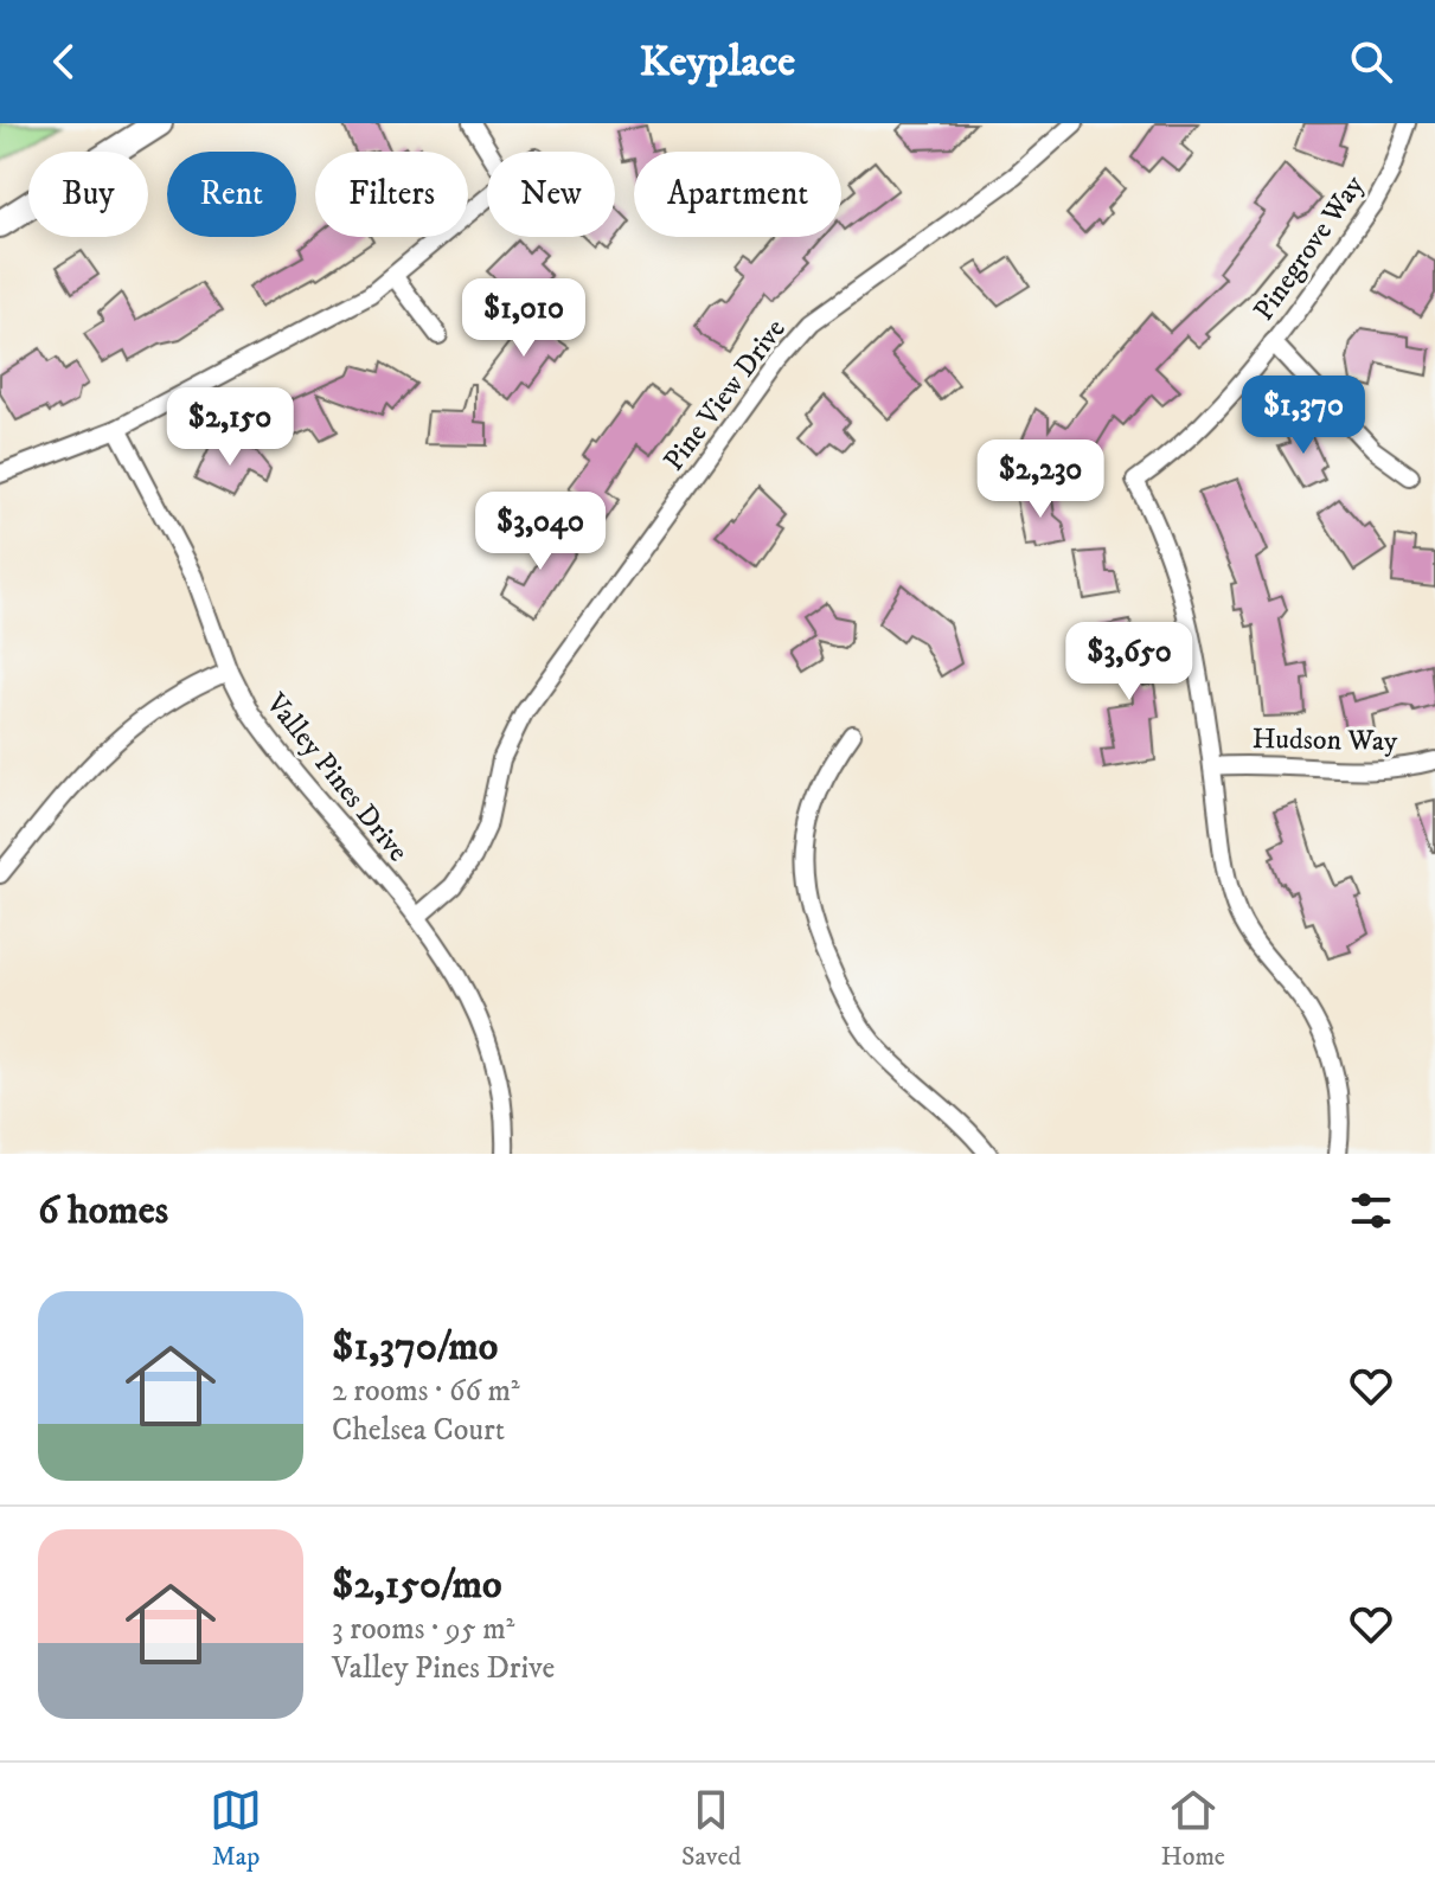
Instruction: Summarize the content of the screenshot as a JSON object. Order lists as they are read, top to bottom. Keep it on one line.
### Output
{"streets":{"street":["Pinegrove Way","Pine View Drive","Hudson Way","Valley Pines Drive"]},"crossings":[["Pinegrove Way","Hudson Way"],["Pine View Drive","Valley Pines Drive"]],"page":{"header":"Keyplace","chip":["Buy","Rent","Filters","New","Apartment"],"price":["$1,010","$1,370","$2,150","$2,230","$3,040","$3,650"],"heading":"6 homes","list":[{"name":"$1,370/mo","note":"2 rooms · 66 m² · Chelsea Court"},{"name":"$2,150/mo","note":"3 rooms · 95 m² · Valley Pines Drive"}],"tabs":["Map","Saved","Home"]}}
